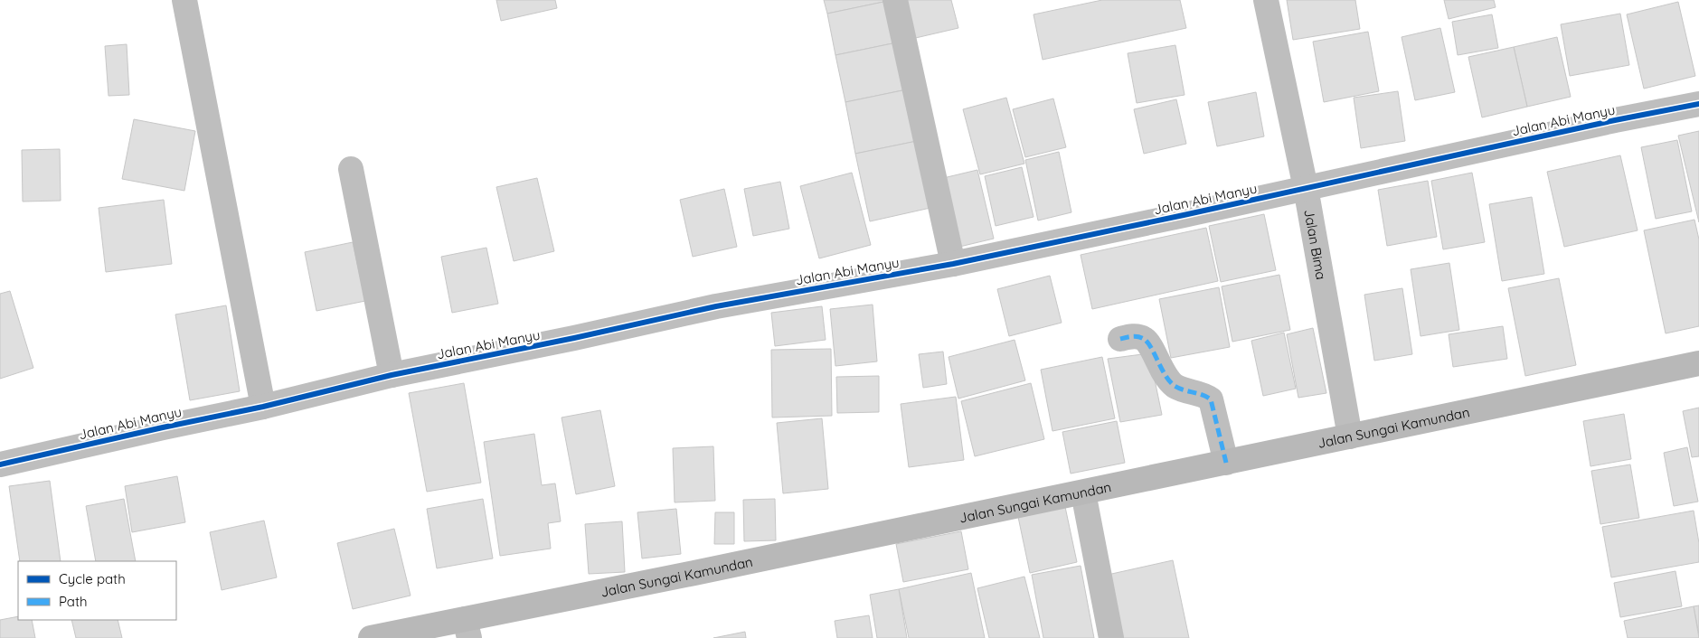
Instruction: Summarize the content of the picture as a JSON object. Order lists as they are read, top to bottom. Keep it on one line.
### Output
{"streets":{"main road":["Jalan Sungai Kamundan"],"street":["Jalan Abi Manyu","Jalan Bima"]},"crossings":[["Jalan Abi Manyu","Jalan Bima"],["Jalan Bima","Jalan Sungai Kamundan"]],"legend":["Cycle path","Path"]}
